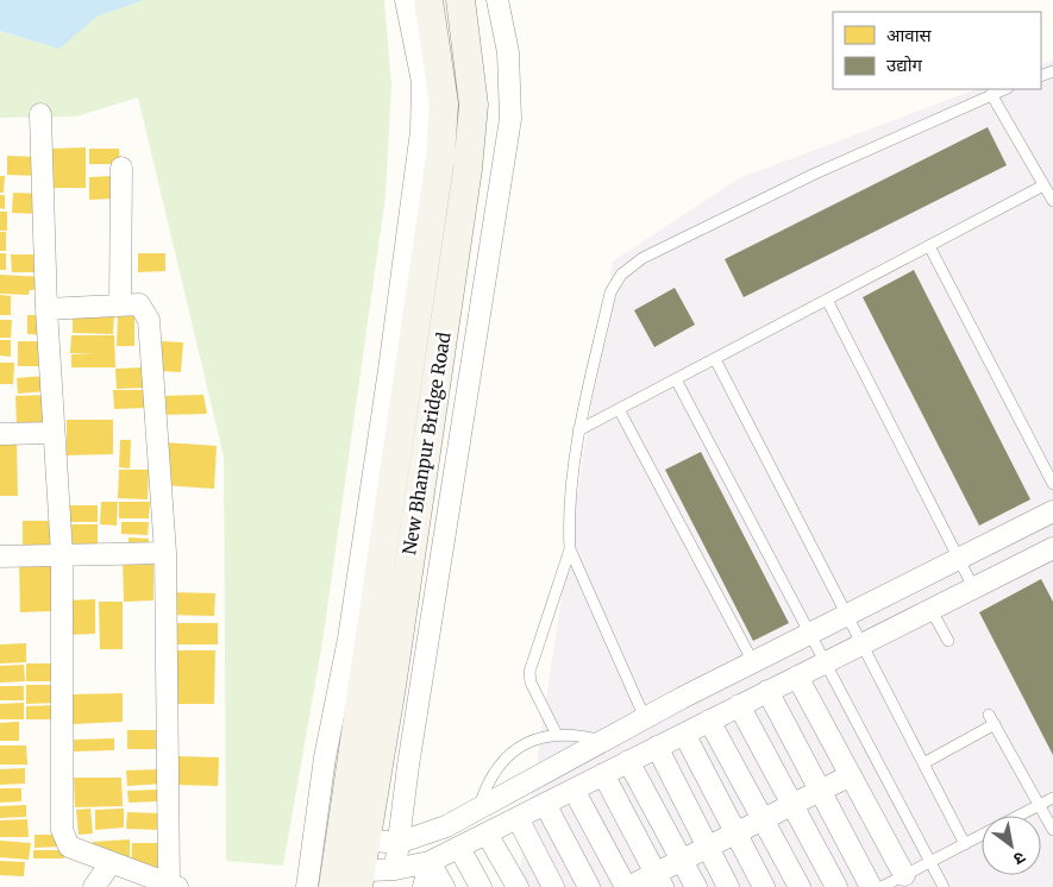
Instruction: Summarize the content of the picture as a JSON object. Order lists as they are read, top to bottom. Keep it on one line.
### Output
{"streets":{"street":["New Bhanpur Bridge Road"]},"legend":["आवास","उद्योग"],"north":"bottom right"}
